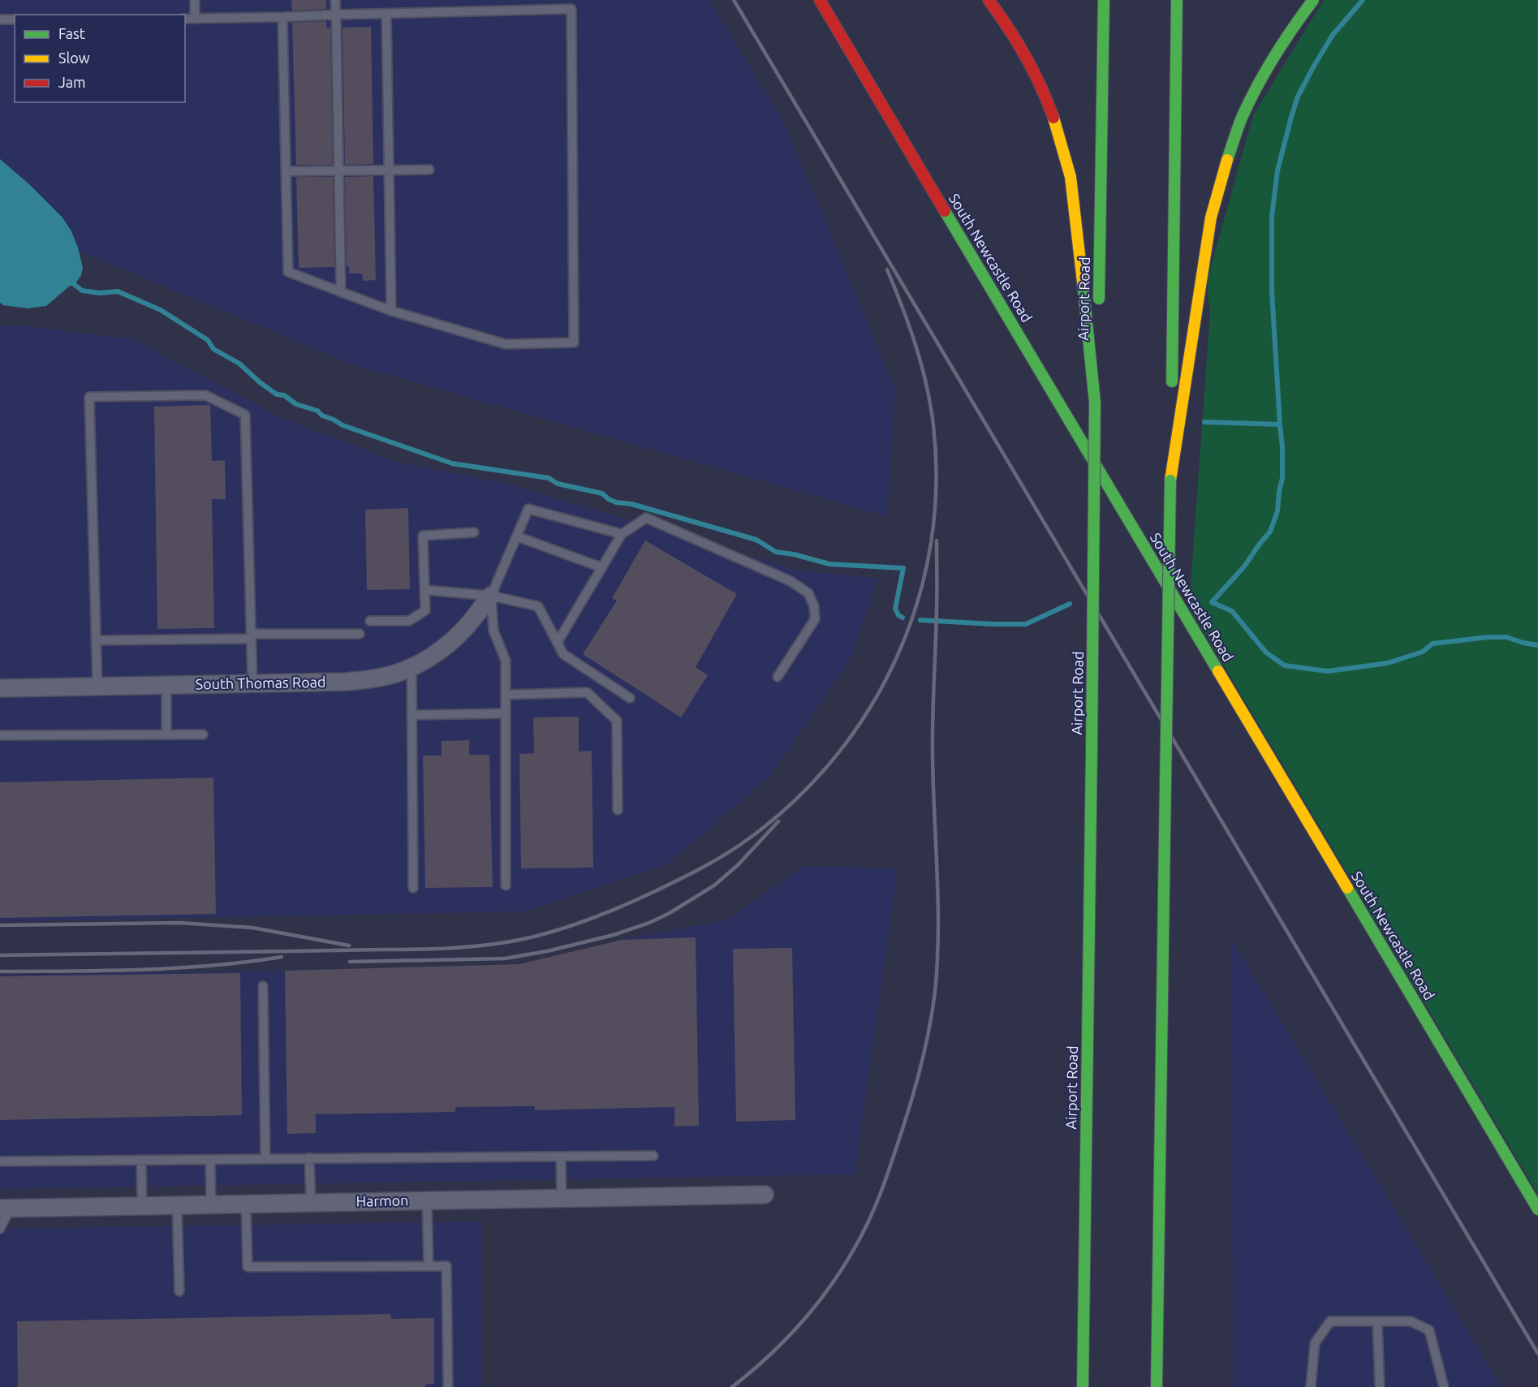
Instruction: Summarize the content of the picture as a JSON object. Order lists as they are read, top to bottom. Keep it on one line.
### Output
{"streets":{"main road":["South Newcastle Road","Airport Road"],"street":["South Thomas Road","Harmon"]},"legend":["Fast","Slow","Jam"]}
